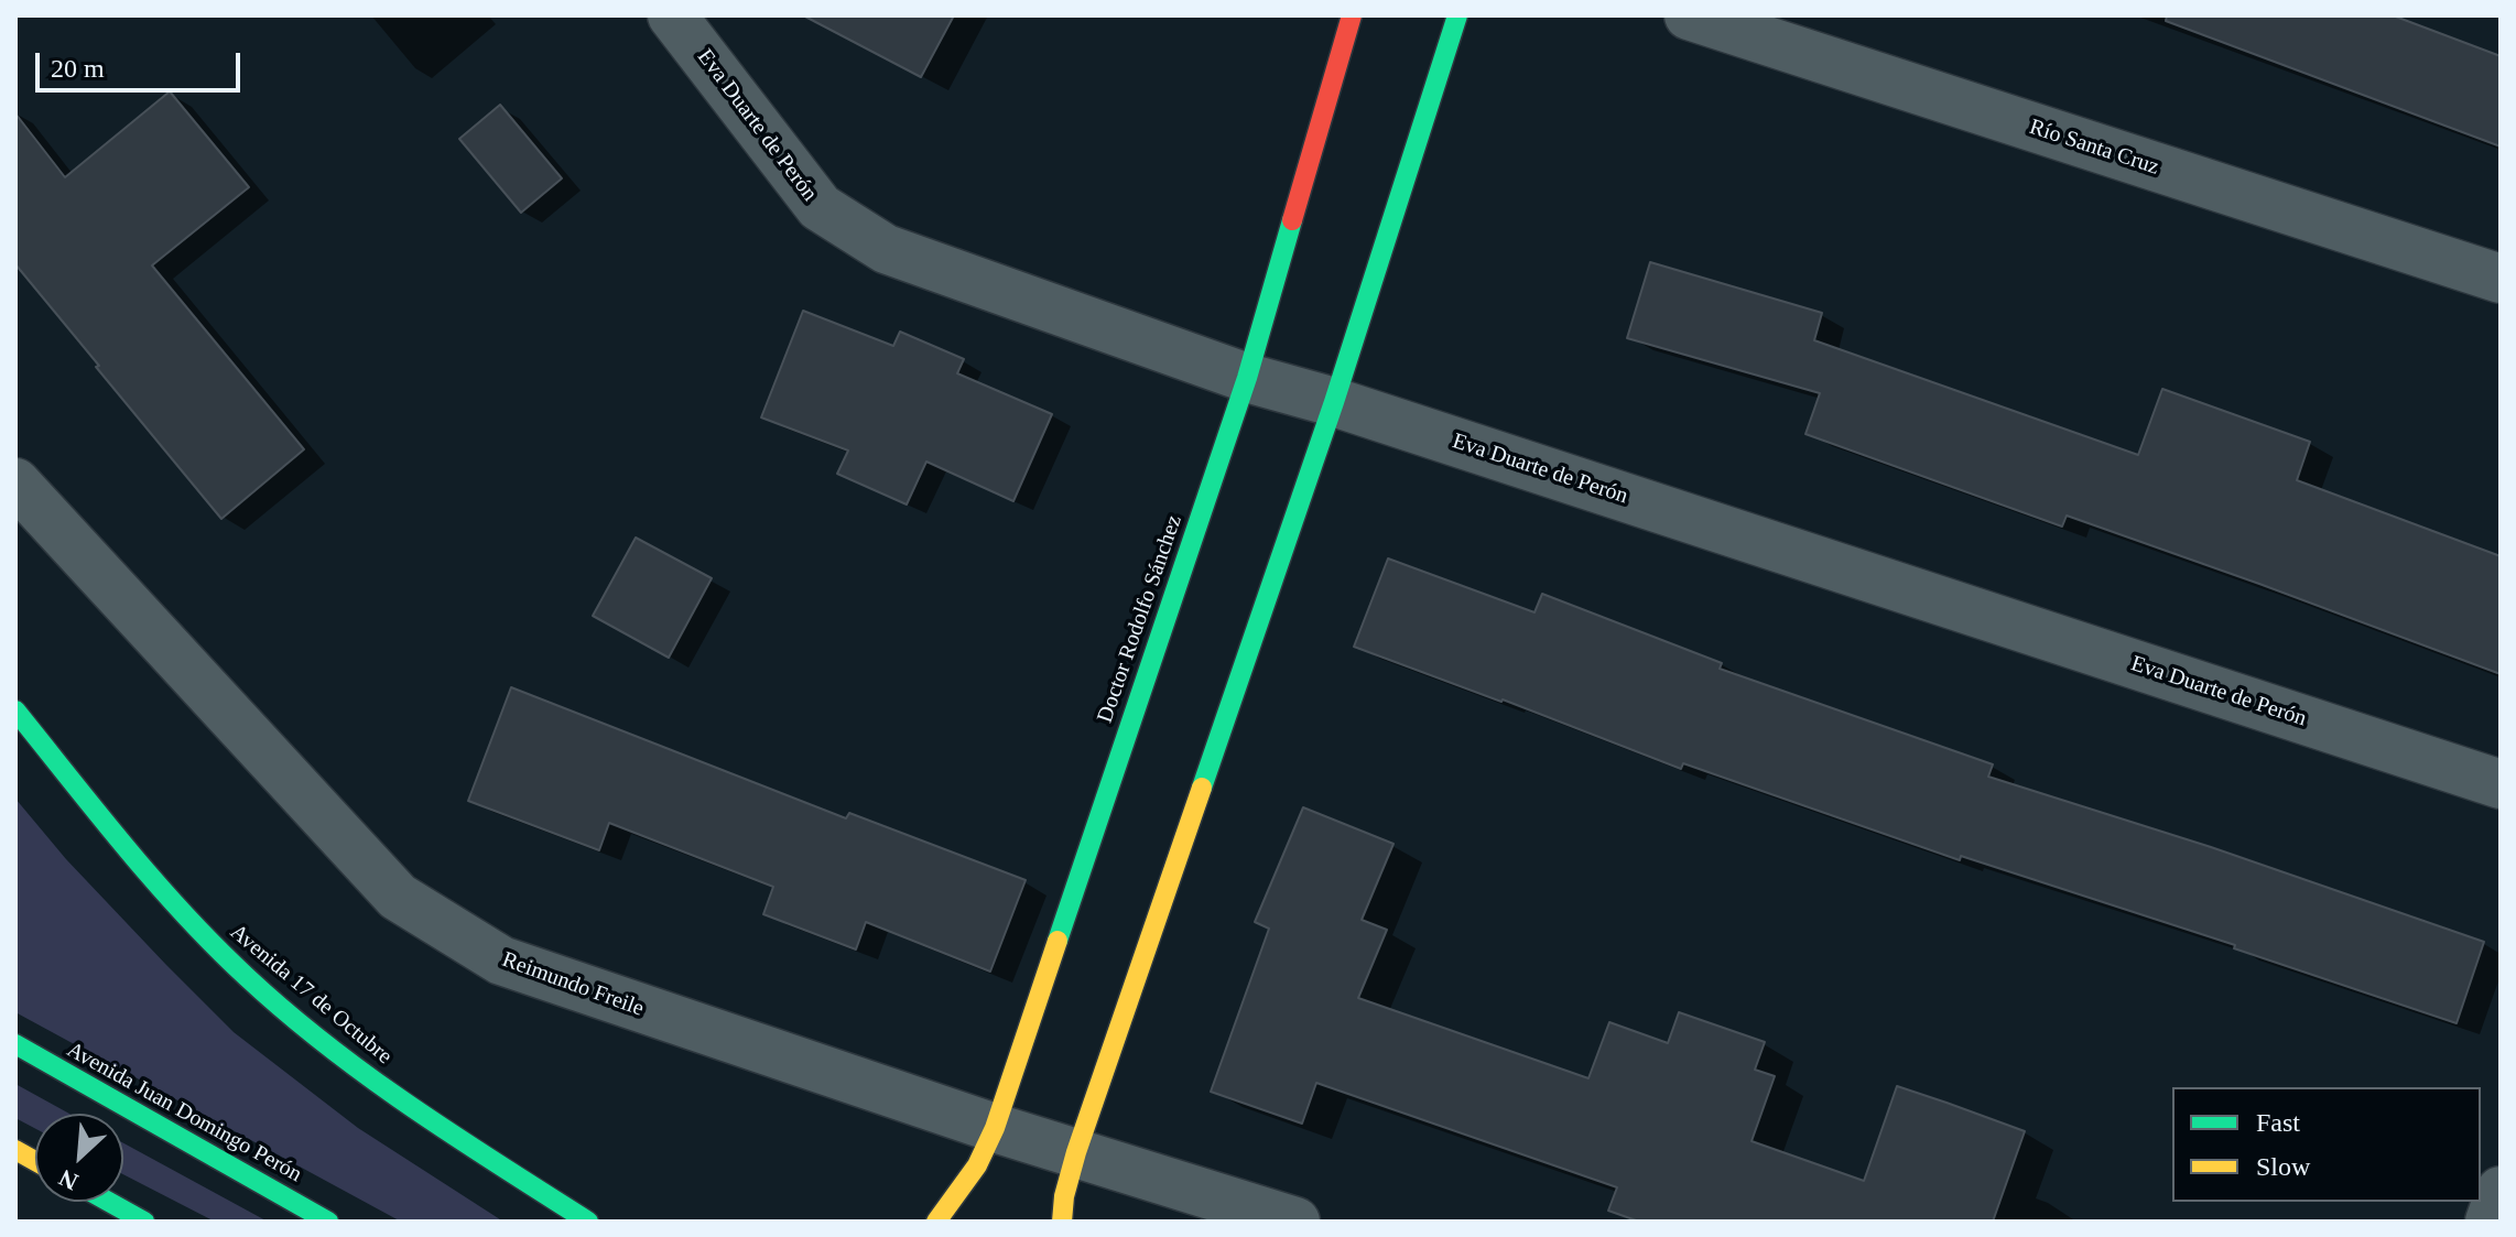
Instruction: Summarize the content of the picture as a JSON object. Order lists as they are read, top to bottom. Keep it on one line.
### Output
{"streets":{"street":["Eva Duarte de Perón","Río Santa Cruz","Doctor Rodolfo Sánchez","Reimundo Freile","Avenida 17 de Octubre","Avenida Juan Domingo Perón"]},"crossings":[["Eva Duarte de Perón","Doctor Rodolfo Sánchez"],["Doctor Rodolfo Sánchez","Reimundo Freile"]],"legend":["Fast","Slow"],"scale_bar":"20 m","north":"bottom left"}
